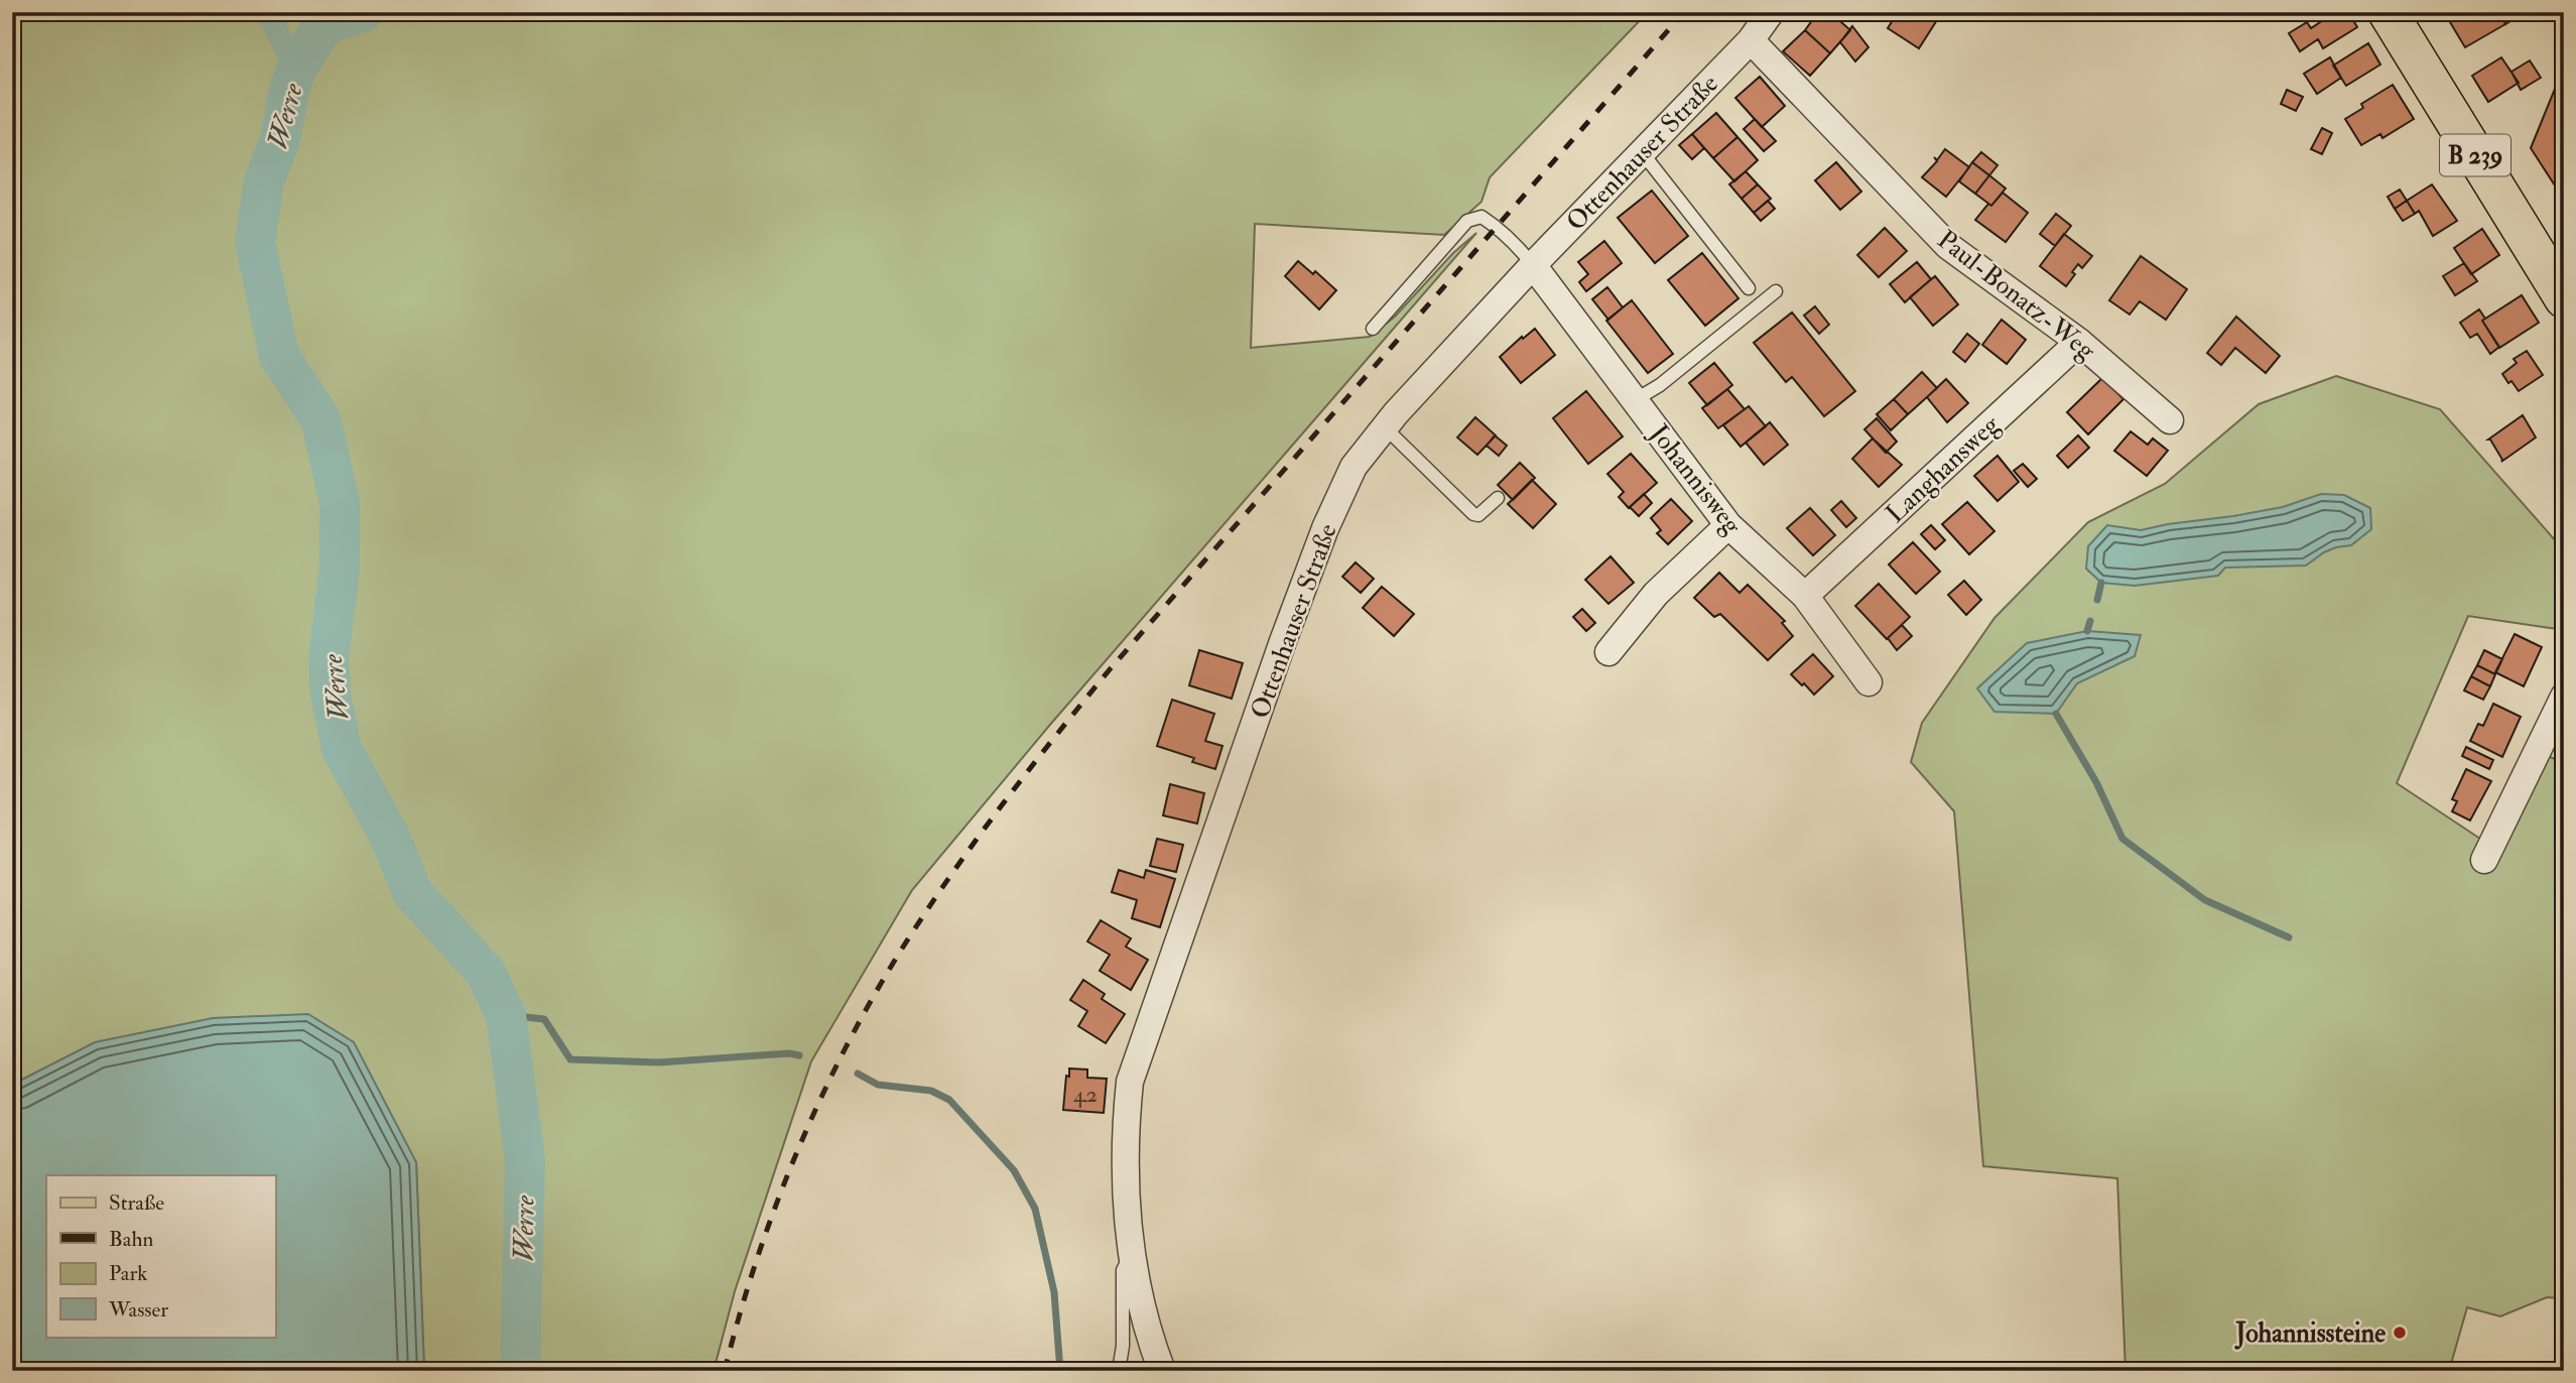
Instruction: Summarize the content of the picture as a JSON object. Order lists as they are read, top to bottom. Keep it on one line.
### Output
{"streets":{"main road":["B 239"],"street":["Ottenhauser Straße","Paul-Bonatz-Weg","Langhansweg","Johannisweg"]},"crossings":[["Ottenhauser Straße","Paul-Bonatz-Weg"],["Ottenhauser Straße","Johannisweg"],["Paul-Bonatz-Weg","Langhansweg"],["Langhansweg","Johannisweg"]],"water":["Werre"],"places":["Johannissteine"],"house_numbers":["42"],"legend":["Straße","Bahn","Park","Wasser"]}
